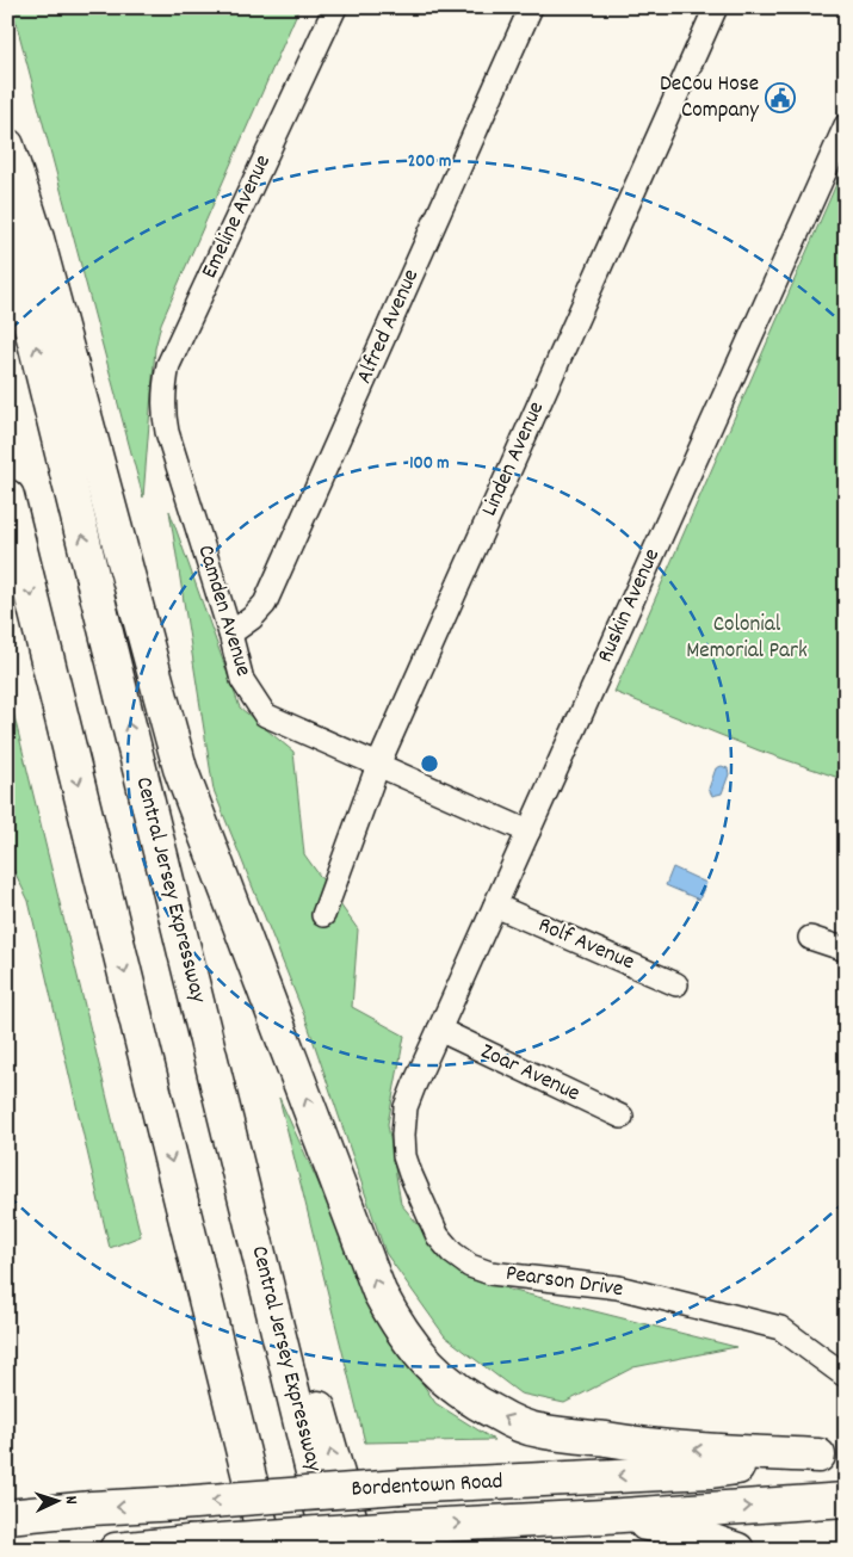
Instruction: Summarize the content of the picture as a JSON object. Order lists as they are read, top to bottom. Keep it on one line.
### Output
{"streets":{"highway":["Central Jersey Expressway","Bordentown Road"],"street":["Emeline Avenue","Alfred Avenue","Linden Avenue","Ruskin Avenue","Camden Avenue","Rolf Avenue","Zoar Avenue","Pearson Drive"]},"crossings":[["Emeline Avenue","Camden Avenue"],["Alfred Avenue","Camden Avenue"],["Linden Avenue","Camden Avenue"],["Ruskin Avenue","Camden Avenue"],["Ruskin Avenue","Rolf Avenue"],["Ruskin Avenue","Zoar Avenue"],["Ruskin Avenue","Pearson Drive"]],"parks":["Colonial Memorial Park"],"places":{"public building":["DeCou Hose Company"]},"north":"right","rings":["200 m","100 m"]}
